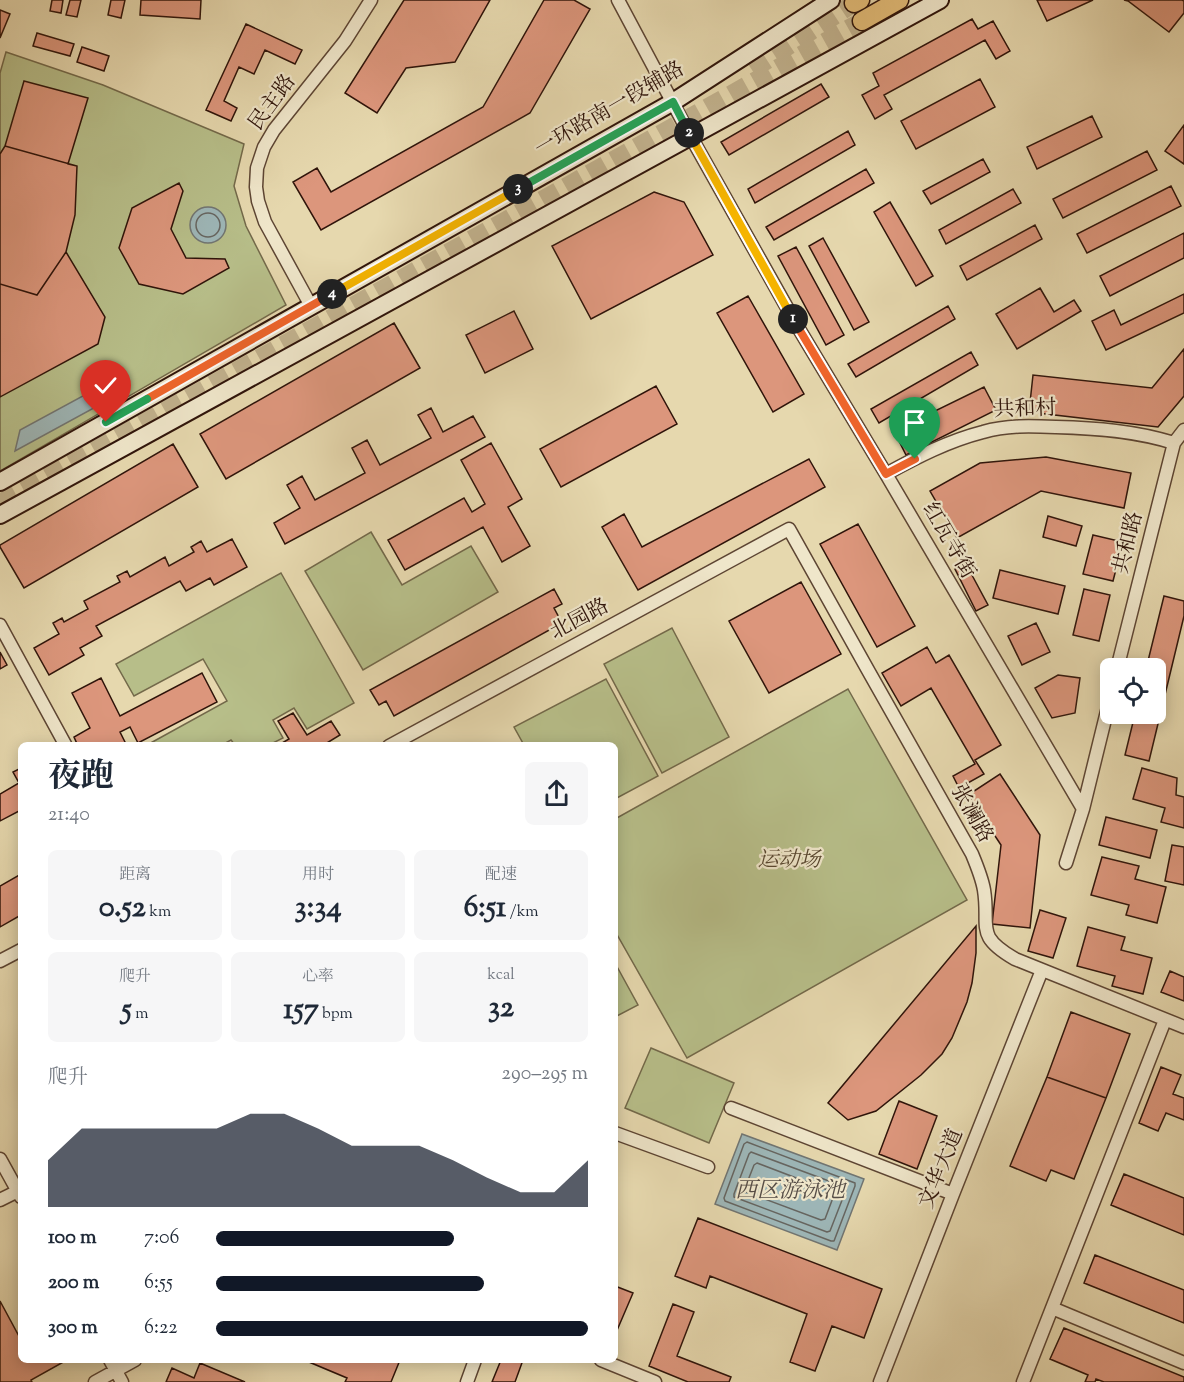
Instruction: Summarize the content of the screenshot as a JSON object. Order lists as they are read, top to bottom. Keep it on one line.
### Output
{"streets":{"main road":["一环路南一段辅路"],"street":["民主路","共和村","红瓦寺街","共和路","北园路","张澜路","文华大道"]},"crossings":[["民主路","一环路南一段辅路"],["一环路南一段辅路","红瓦寺街"],["共和村","红瓦寺街"],["共和村","共和路"],["北园路","张澜路"],["张澜路","文华大道"]],"water":["西区游泳池"],"parks":["运动场"],"page":{"pins":["2","3","4","1"],"heading":["夜跑","21:40"],"stats":[["距离","0.52 km"],["用时","3:34"],["配速","6:51 /km"],["爬升","5 m"],["心率","157 bpm"],["kcal","32"]],"chart":["爬升","290–295 m"],"list":[{"name":"100 m","note":"7:06"},{"name":"200 m","note":"6:55"},{"name":"300 m","note":"6:22"}]}}
